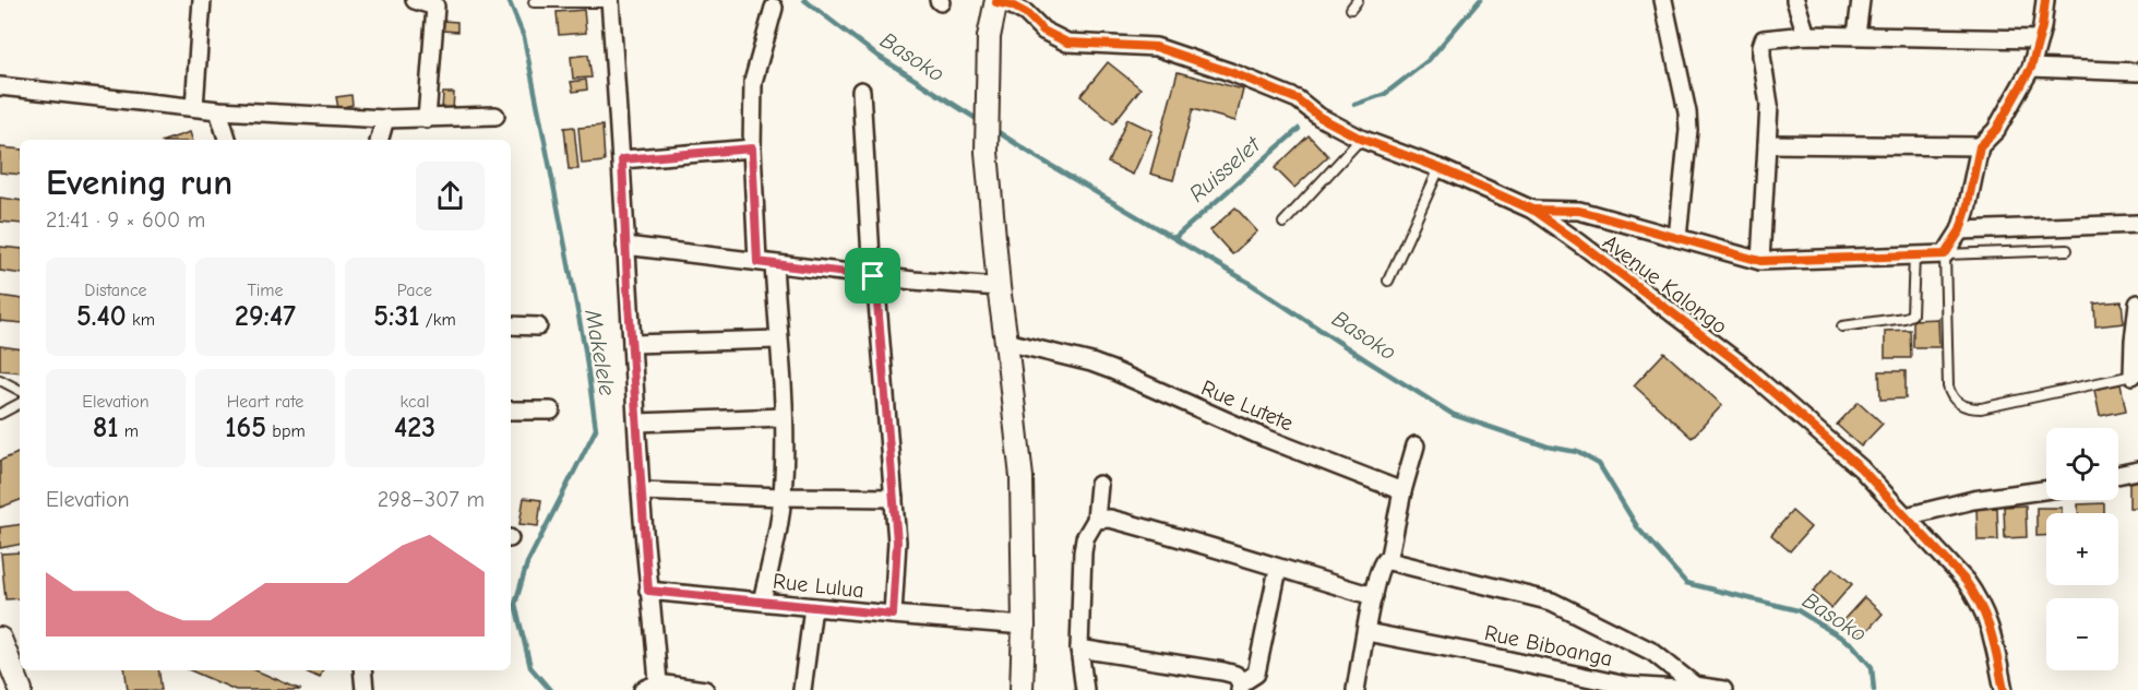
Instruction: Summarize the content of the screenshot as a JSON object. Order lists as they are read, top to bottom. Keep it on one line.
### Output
{"streets":{"street":["Avenue Kalongo","Rue Lutete","Rue Lulua","Rue Biboanga"]},"water":["Basoko","Ruisselet","Makelele"],"page":{"heading":["Evening run","21:41 · 9 × 600 m"],"stats":[["Distance","5.40 km"],["Time","29:47"],["Pace","5:31 /km"],["Elevation","81 m"],["Heart rate","165 bpm"],["kcal","423"]],"map_buttons":["+","−"],"chart":["Elevation","298–307 m"]}}
